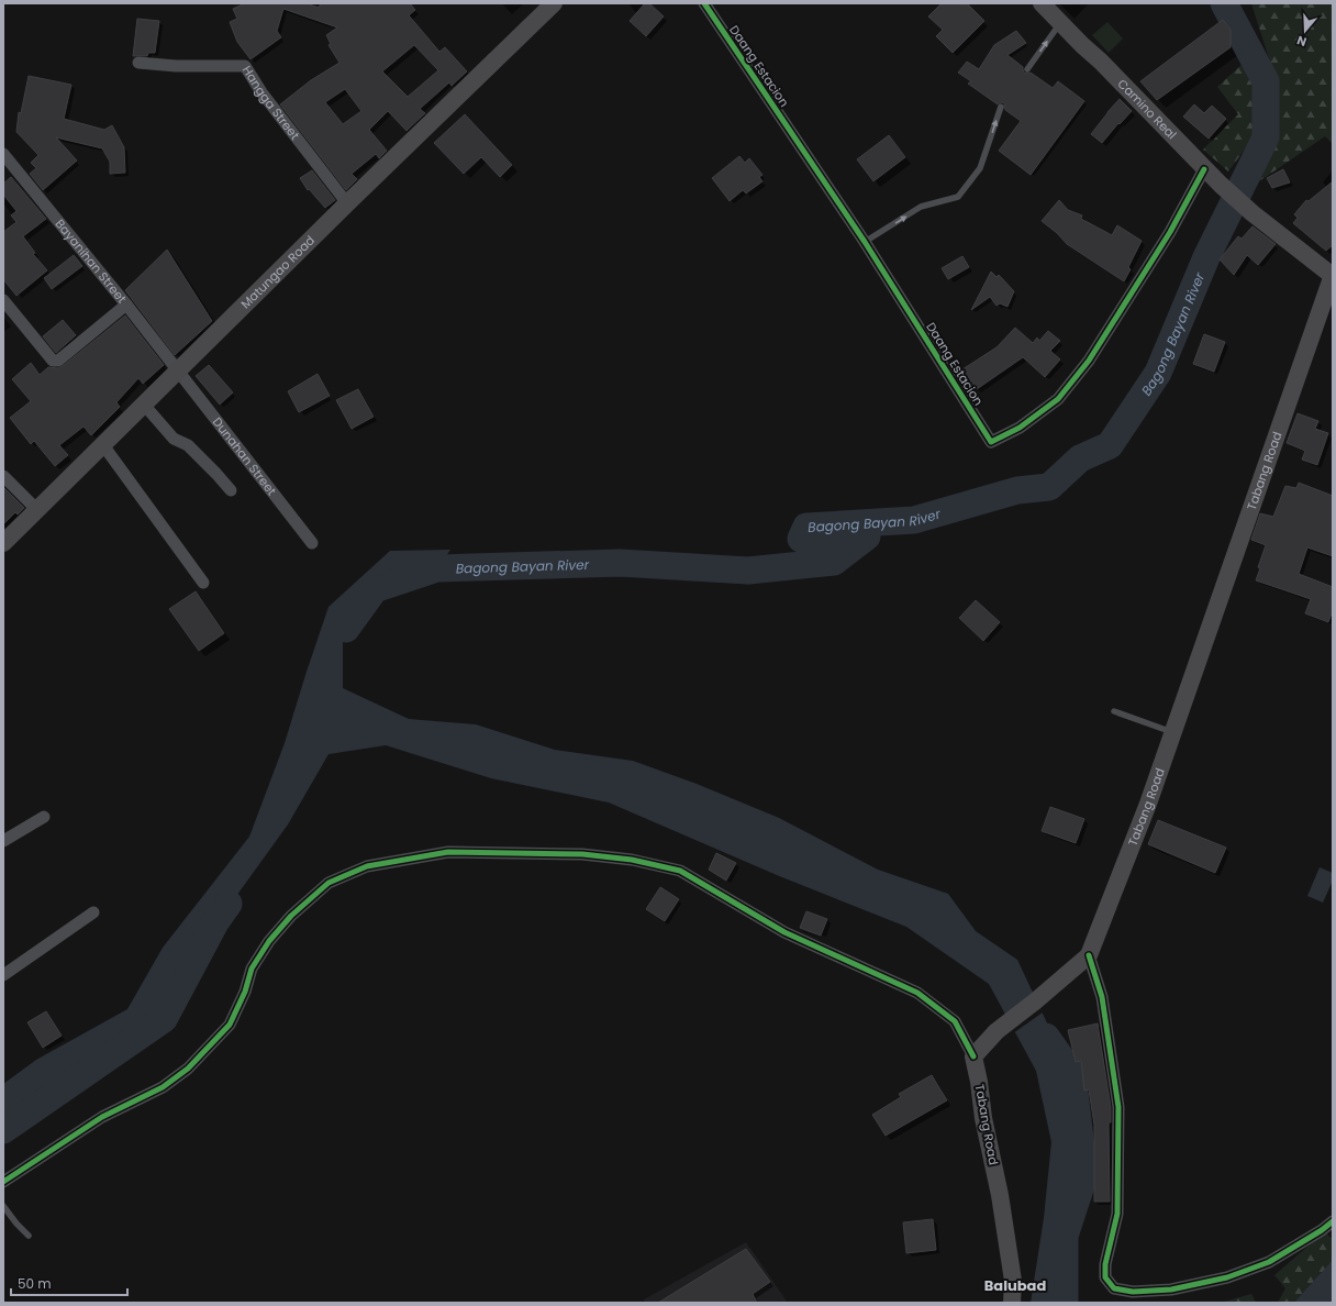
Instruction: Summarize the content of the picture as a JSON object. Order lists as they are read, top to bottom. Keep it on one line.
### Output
{"streets":{"main road":["Camino Real","Matungao Road","Tabang Road"],"street":["Daang Estacion","Hangga Street","Bayanihan Street","Dunahan Street"]},"crossings":[["Daang Estacion","Camino Real"],["Hangga Street","Matungao Road"],["Camino Real","Tabang Road"],["Bayanihan Street","Matungao Road"],["Bayanihan Street","Dunahan Street"],["Matungao Road","Dunahan Street"]],"districts":["Balubad"],"water":["Bagong Bayan River"],"scale_bar":"50 m","north":"bottom"}
